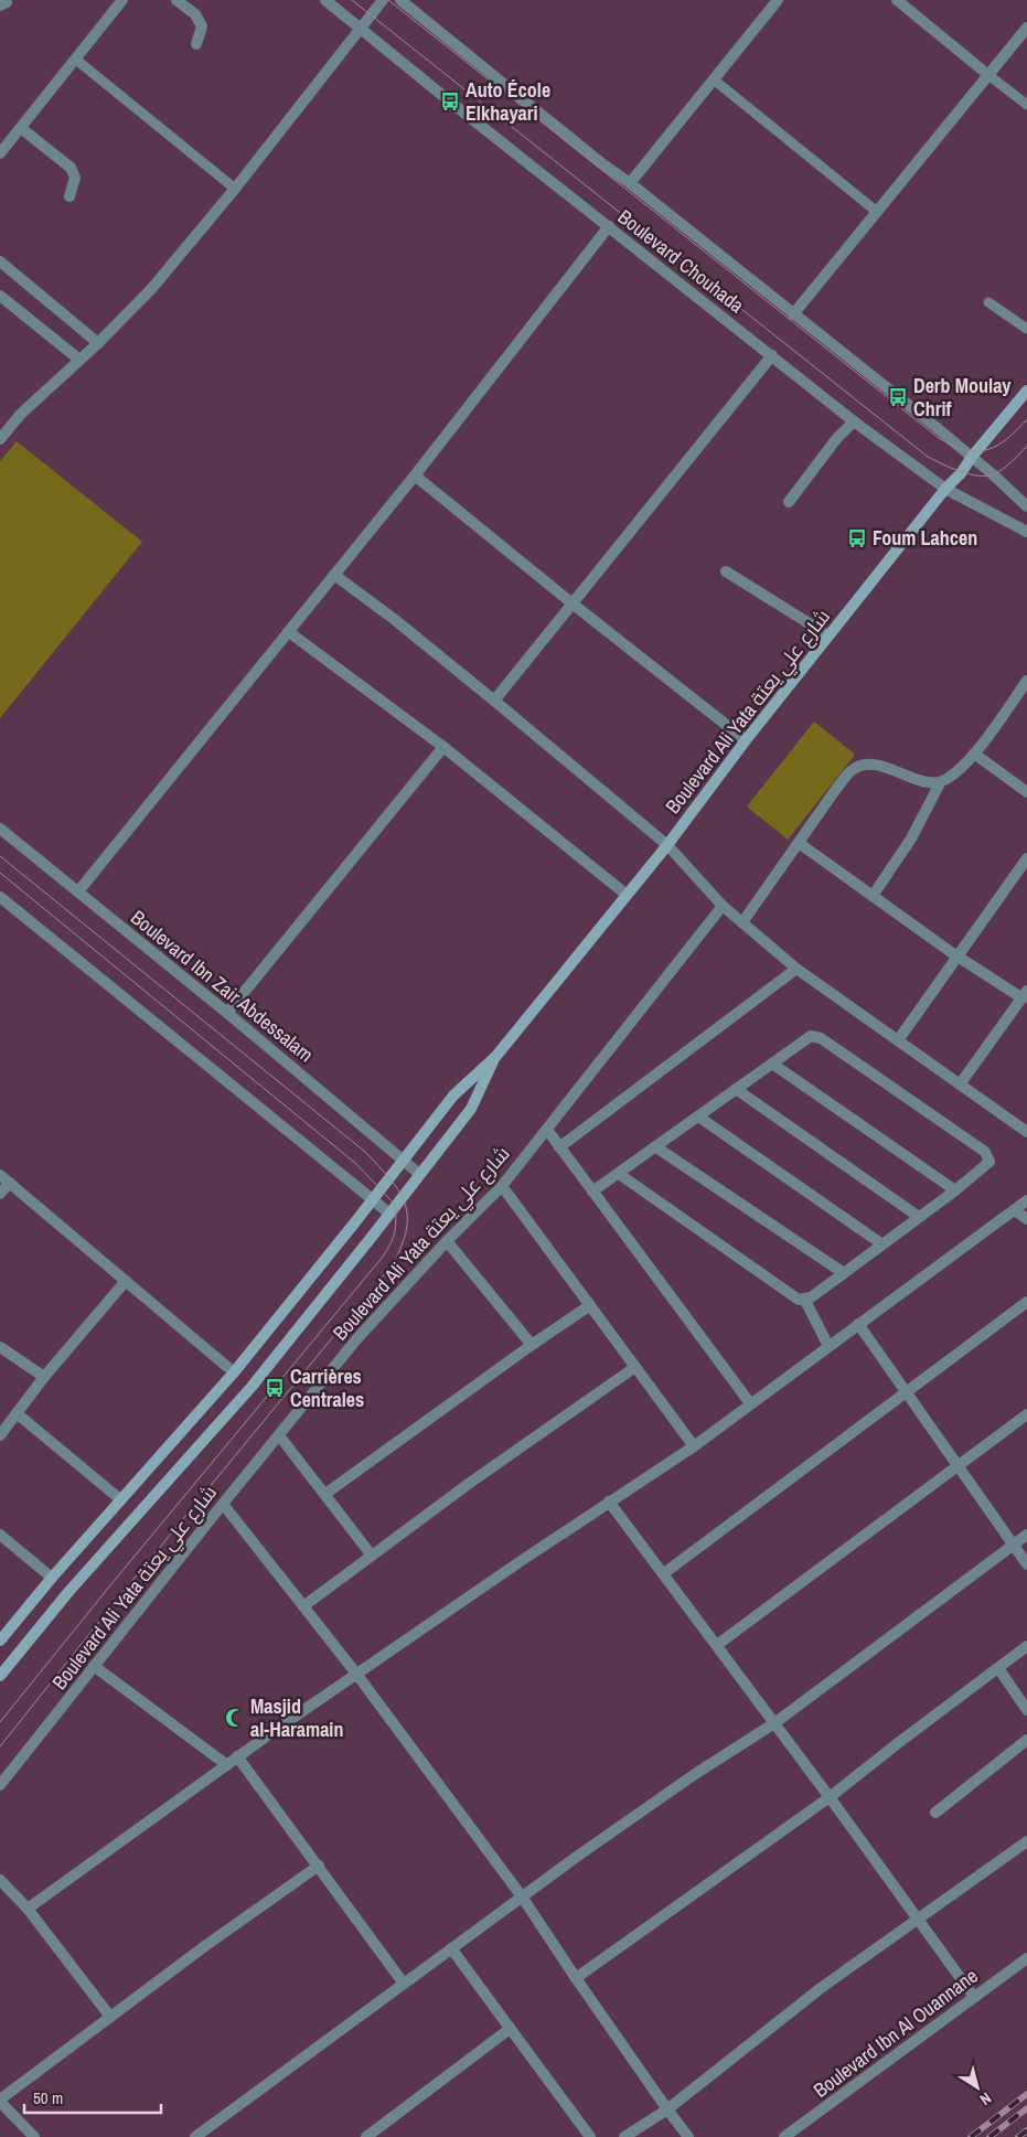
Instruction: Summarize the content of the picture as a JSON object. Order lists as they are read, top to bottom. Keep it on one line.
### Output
{"streets":{"main road":["Boulevard Ali Yata شارع علي يعتة"],"street":["Boulevard Chouhada","Boulevard Ibn Zair Abdessalam","Boulevard Ibn Al Ouannane"]},"crossings":[["Boulevard Chouhada","Boulevard Ali Yata شارع علي يعتة"],["Boulevard Ali Yata شارع علي يعتة","Boulevard Ibn Zair Abdessalam"]],"places":{"bus stop":["Auto École Elkhayari","Derb Moulay Chrif","Foum Lahcen","Carrières Centrales"],"mosque":["Masjid al-Haramain"]},"scale_bar":"50 m","north":"bottom right"}
